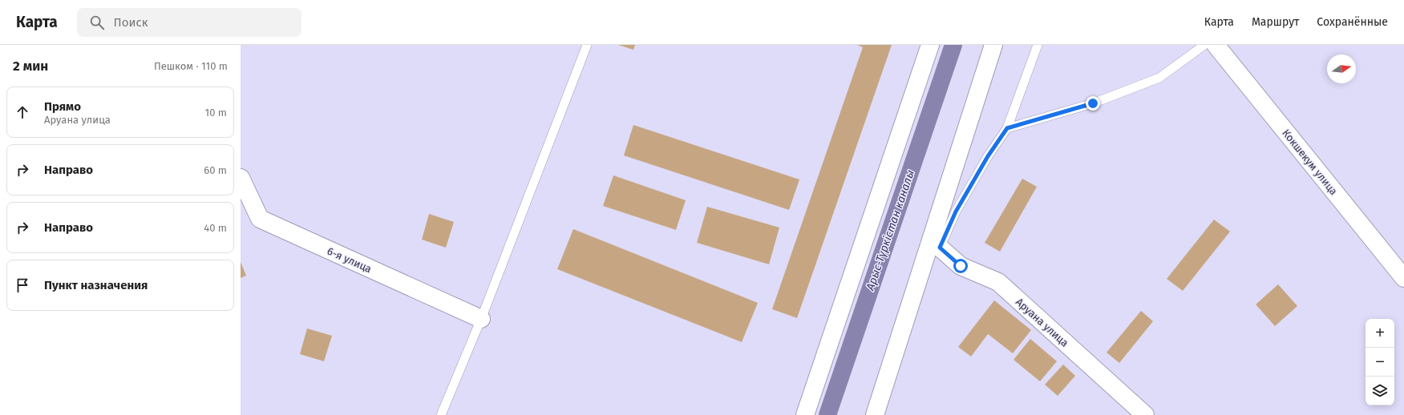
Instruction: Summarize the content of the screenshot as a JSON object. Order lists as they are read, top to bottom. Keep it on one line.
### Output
{"streets":{"street":["Кокшекум улица","6-я улица","Аруана улица"]},"water":["Арыс-Түркістан каналы"],"north":"right","page":{"header":"Карта","search":"Поиск","nav":["Карта","Маршрут","Сохранённые"],"heading":["2 мин","Пешком · 110 m"],"list":[["Прямо","Аруана улица","10 m"],["Направо","60 m"],["Направо","40 m"],"Пункт назначения"],"map_buttons":["+","−"]}}
